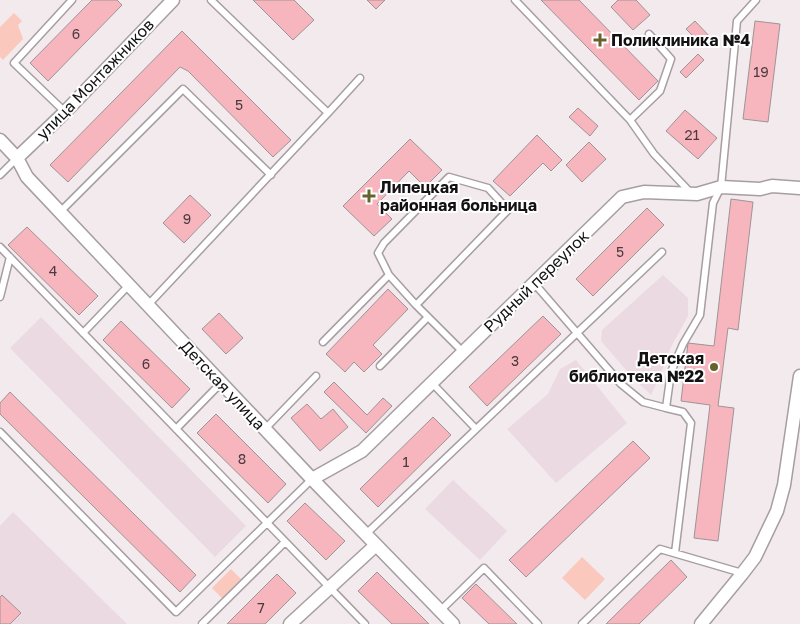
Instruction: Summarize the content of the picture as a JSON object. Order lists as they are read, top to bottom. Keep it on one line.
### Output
{"streets":{"street":["улица Монтажников","Рудный переулок","Детская улица"]},"crossings":[["улица Монтажников","Детская улица"],["Рудный переулок","Детская улица"]],"places":{"health":["Поликлиника №4","Липецкая районная больница"],"other":["Детская библиотека №22"]},"house_numbers":["6","19","5","21","9","5","4","3","6","8","1","7"]}
